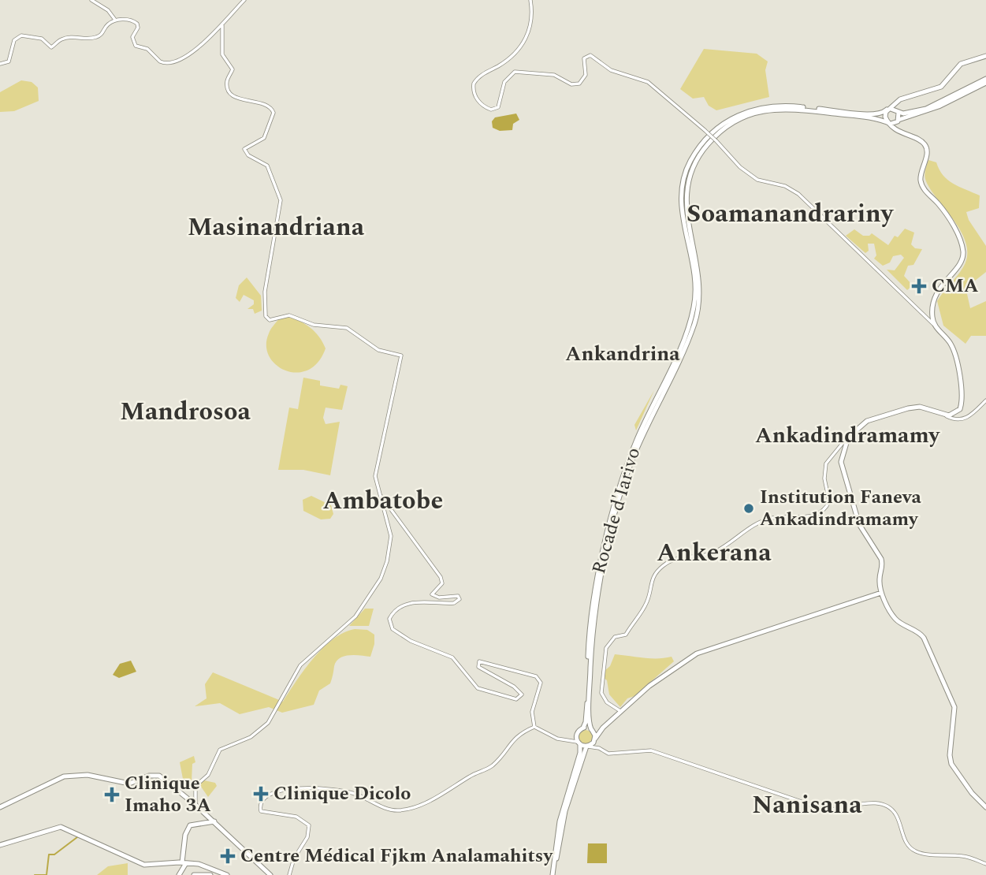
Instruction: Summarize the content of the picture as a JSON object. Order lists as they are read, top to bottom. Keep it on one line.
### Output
{"streets":{"main road":["Rocade d'Iarivo"]},"districts":["Soamanandrariny","Masinandriana","Ankandrina","Mandrosoa","Ankadindramamy","Ambatobe","Ankerana","Nanisana"],"places":{"health":["CMA","Clinique Dicolo","Clinique Imaho 3A","Centre Médical Fjkm Analamahitsy"],"other":["Institution Faneva Ankadindramamy"]}}
